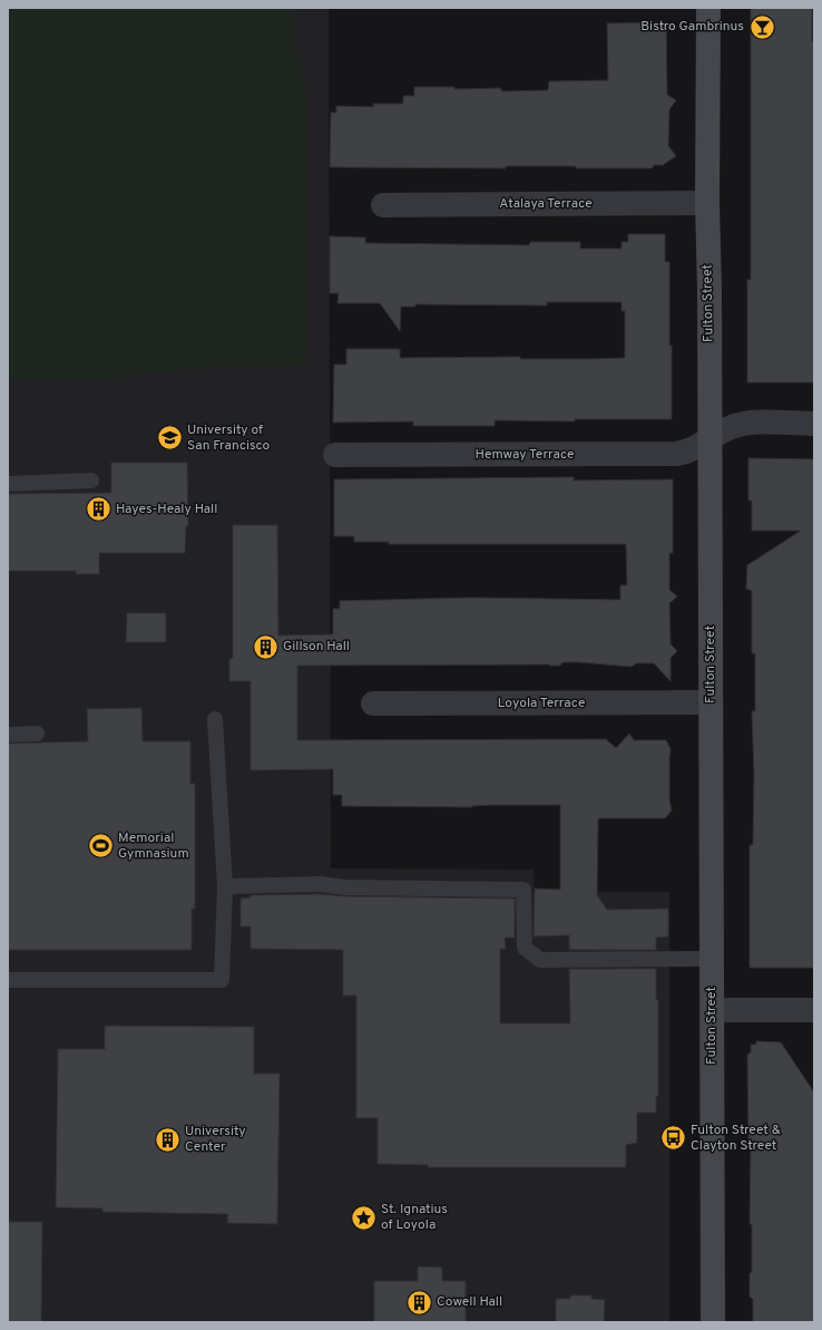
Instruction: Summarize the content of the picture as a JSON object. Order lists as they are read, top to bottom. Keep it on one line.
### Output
{"streets":{"main road":["Fulton Street"],"street":["Atalaya Terrace","Hemway Terrace","Loyola Terrace"]},"crossings":[["Atalaya Terrace","Fulton Street"],["Fulton Street","Hemway Terrace"],["Fulton Street","Loyola Terrace"]],"places":{"bar":["Bistro Gambrinus"],"school or university":["University of San Francisco"],"building":["Hayes-Healy Hall","Gillson Hall","University Center","Cowell Hall"],"sports":["Memorial Gymnasium"],"bus stop":["Fulton Street & Clayton Street"],"place":["St. Ignatius of Loyola"]}}
